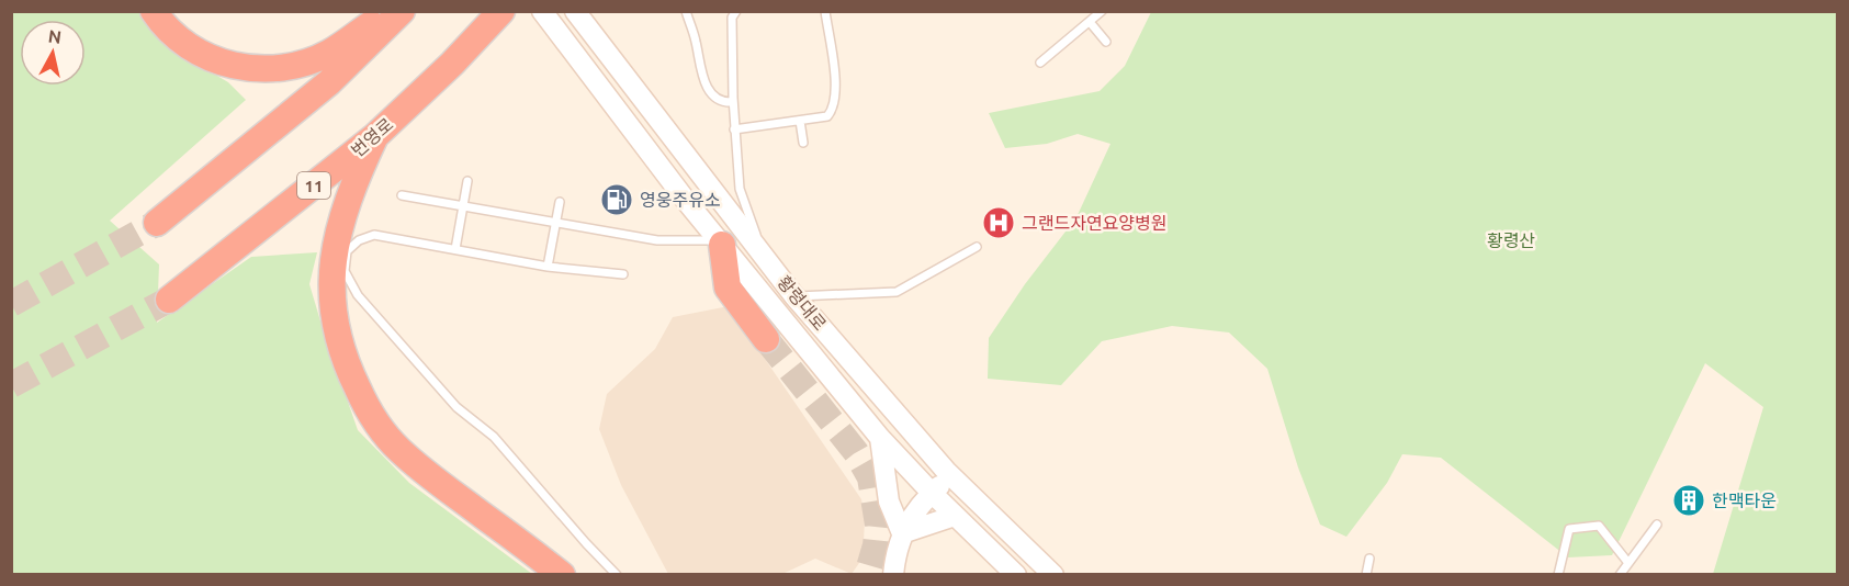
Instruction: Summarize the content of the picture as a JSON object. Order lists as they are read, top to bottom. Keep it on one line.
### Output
{"streets":{"highway":["번영로","11"],"main road":["황령대로"]},"parks":["황령산"],"places":{"fuel station":["영웅주유소"],"hospital":["그랜드자연요양병원"],"building":["한맥타운"]},"north":"top"}
